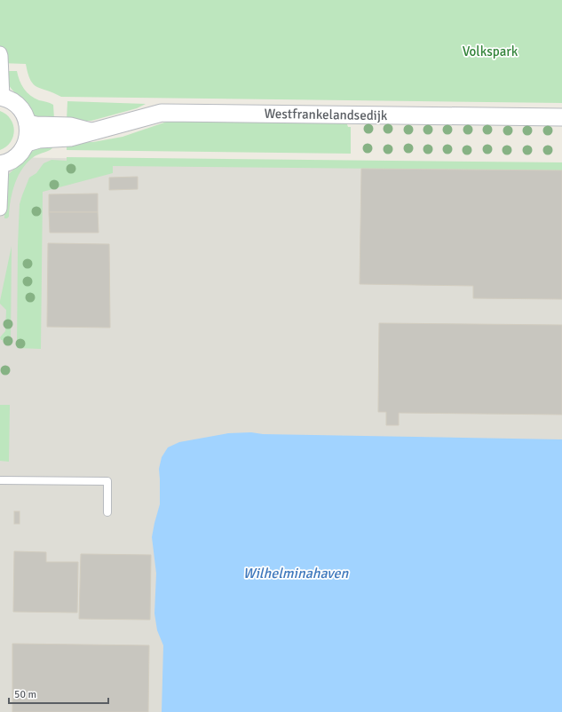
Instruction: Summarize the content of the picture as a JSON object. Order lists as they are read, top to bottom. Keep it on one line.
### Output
{"streets":{"street":["Westfrankelandsedijk"]},"water":["Wilhelminahaven"],"parks":["Volkspark"],"scale_bar":"50 m"}
